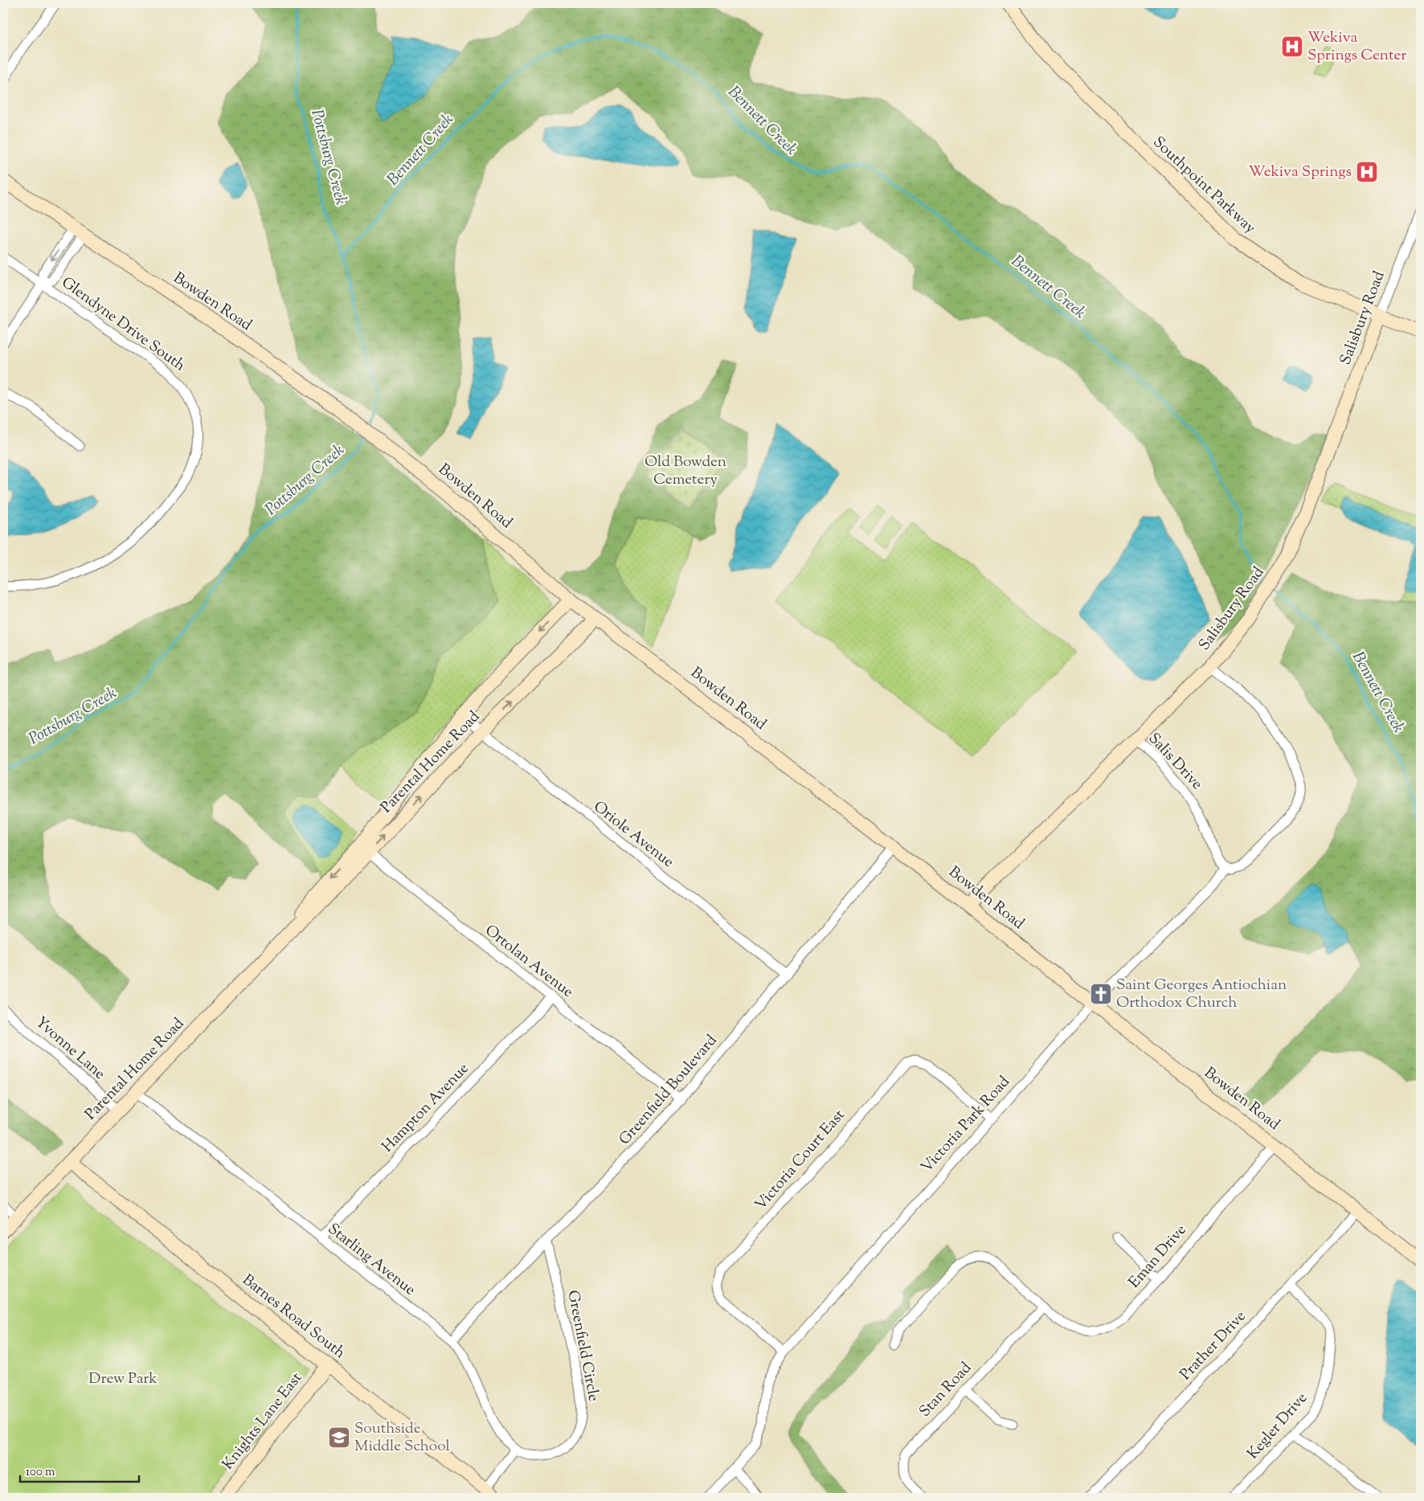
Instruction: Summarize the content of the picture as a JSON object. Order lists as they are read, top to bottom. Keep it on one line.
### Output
{"streets":{"main road":["Southpoint Parkway","Bowden Road","Salisbury Road","Parental Home Road","Barnes Road South","Knights Lane East"],"street":["Glendyne Drive South","Salis Drive","Oriole Avenue","Ortolan Avenue","Yvonne Lane","Greenfield Boulevard","Hampton Avenue","Victoria Park Road","Victoria Court East","Eman Drive","Starling Avenue","Greenfield Circle","Prather Drive","Stan Road","Kegler Drive"]},"crossings":[["Southpoint Parkway","Salisbury Road"],["Bowden Road","Salisbury Road"],["Bowden Road","Parental Home Road"],["Bowden Road","Greenfield Boulevard"],["Bowden Road","Victoria Park Road"],["Bowden Road","Eman Drive"],["Bowden Road","Prather Drive"],["Salisbury Road","Salis Drive"],["Salis Drive","Victoria Park Road"],["Parental Home Road","Oriole Avenue"],["Parental Home Road","Ortolan Avenue"],["Parental Home Road","Yvonne Lane"],["Parental Home Road","Starling Avenue"],["Parental Home Road","Barnes Road South"],["Oriole Avenue","Greenfield Boulevard"],["Ortolan Avenue","Greenfield Boulevard"],["Ortolan Avenue","Hampton Avenue"],["Greenfield Boulevard","Starling Avenue"],["Greenfield Boulevard","Greenfield Circle"],["Hampton Avenue","Starling Avenue"],["Victoria Park Road","Victoria Court East"],["Eman Drive","Stan Road"],["Starling Avenue","Greenfield Circle"],["Barnes Road South","Knights Lane East"],["Prather Drive","Kegler Drive"]],"water":["Bennett Creek","Pottsburg Creek"],"parks":["Old Bowden Cemetery","Drew Park"],"places":{"hospital":["Wekiva Springs Center","Wekiva Springs"],"church":["Saint Georges Antiochian Orthodox Church"],"school or university":["Southside Middle School"]},"scale_bar":"100 m"}
